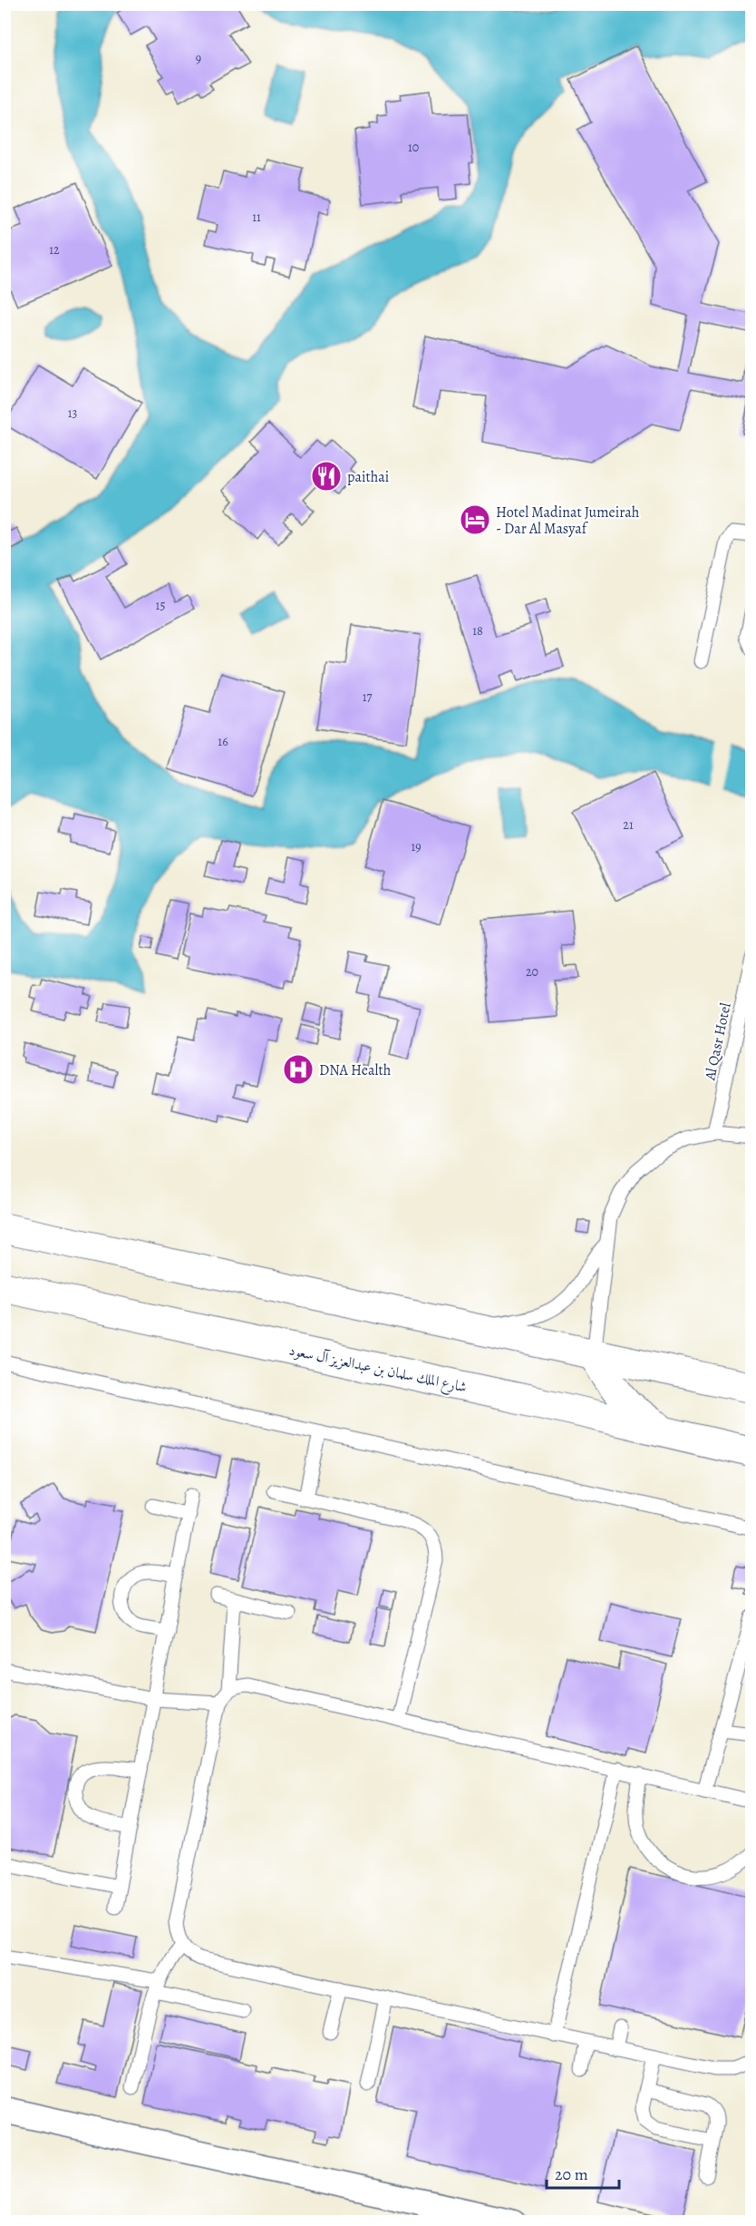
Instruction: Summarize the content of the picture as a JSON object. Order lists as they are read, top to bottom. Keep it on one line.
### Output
{"streets":{"main road":["شارع الملك سلمان بن عبدالعزيز آل سعود"],"lane":["Al Qasr Hotel"]},"places":{"restaurant":["paithai"],"hotel":["Hotel Madinat Jumeirah - Dar Al Masyaf"],"hospital":["DNA Health"]},"house_numbers":["9","10","11","12","13","15","18","17","16","21","19","20"],"scale_bar":"20 m"}
